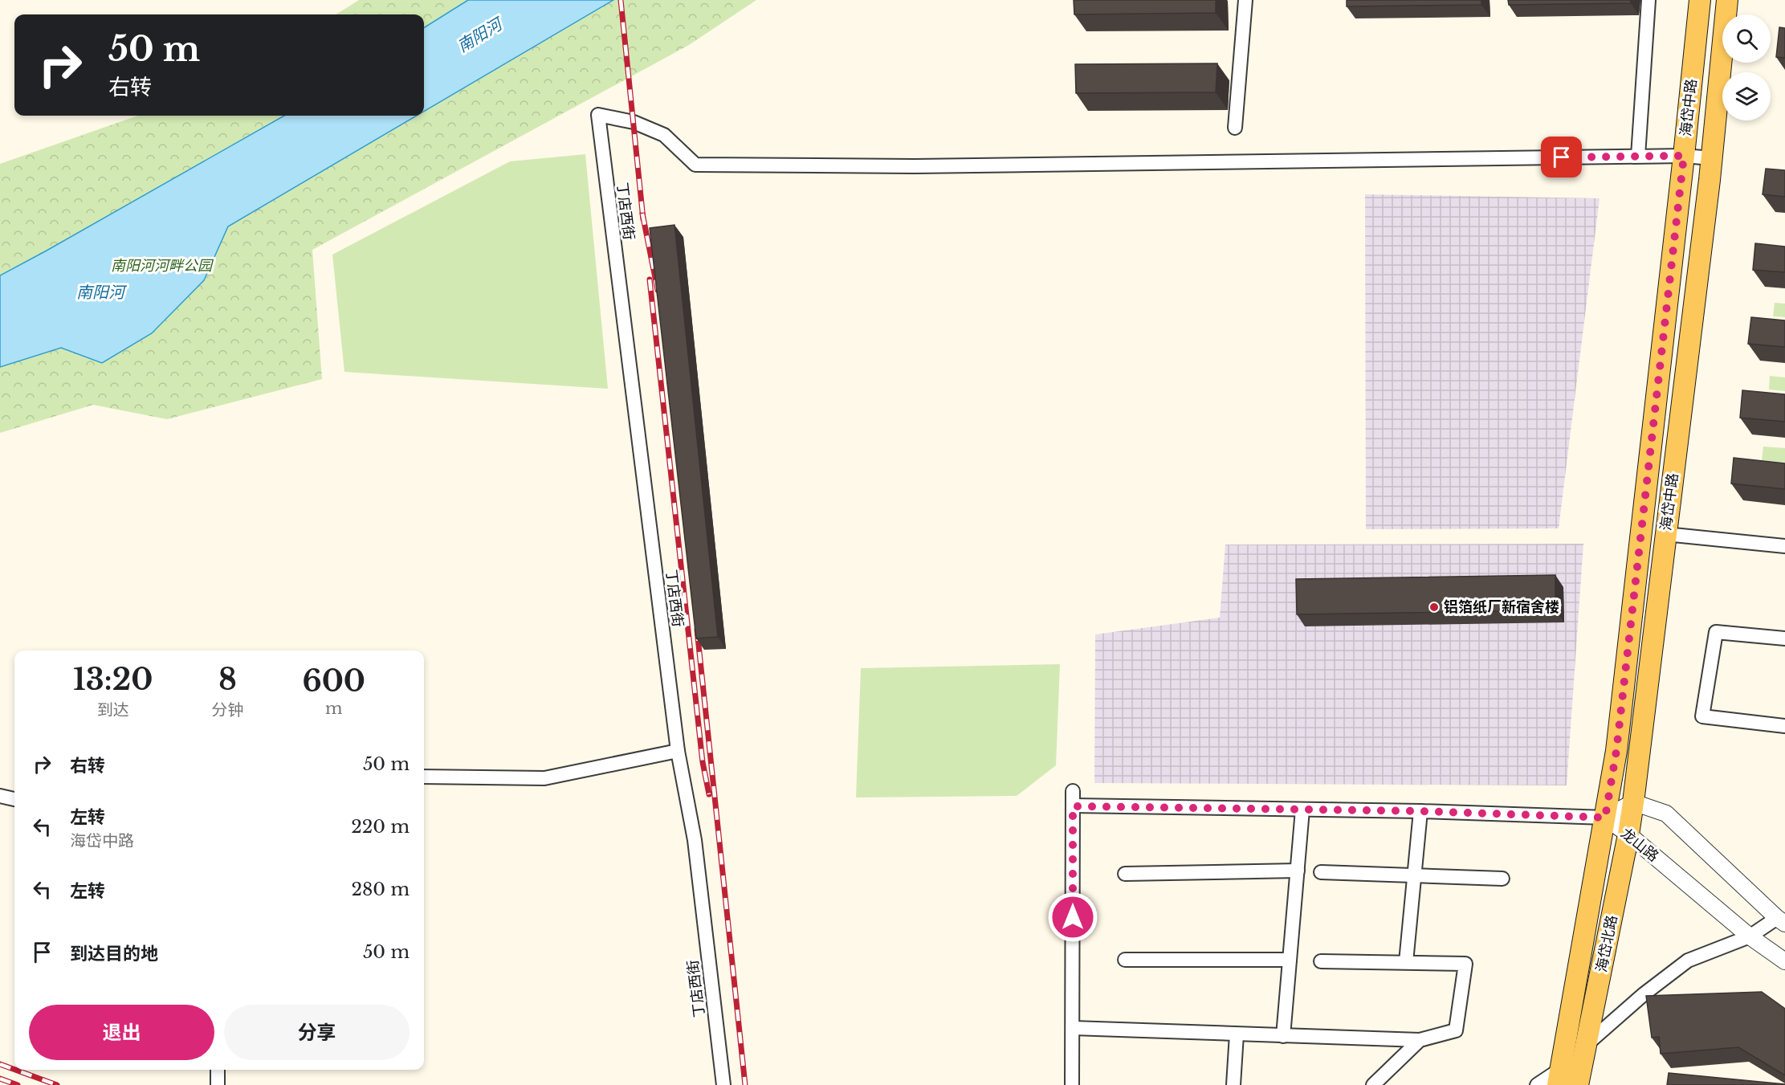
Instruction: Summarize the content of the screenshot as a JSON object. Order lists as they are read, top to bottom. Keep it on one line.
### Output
{"streets":{"main road":["海岱中路","海岱北路"],"street":["丁店西街","龙山路"]},"crossings":[["海岱中路","龙山路"],["海岱中路","海岱北路"],["龙山路","海岱北路"]],"water":["南阳河"],"parks":["南阳河河畔公园"],"places":["铝箔纸厂新宿舍楼"],"page":{"turn":["50 m","右转"],"eta":["13:20","到达","8","分钟","600","m"],"list":[{"name":"右转","value":"50 m"},{"name":"左转","note":"海岱中路","value":"220 m"},{"name":"左转","value":"280 m"},{"name":"到达目的地","value":"50 m"}],"buttons":["退出","分享"]}}
